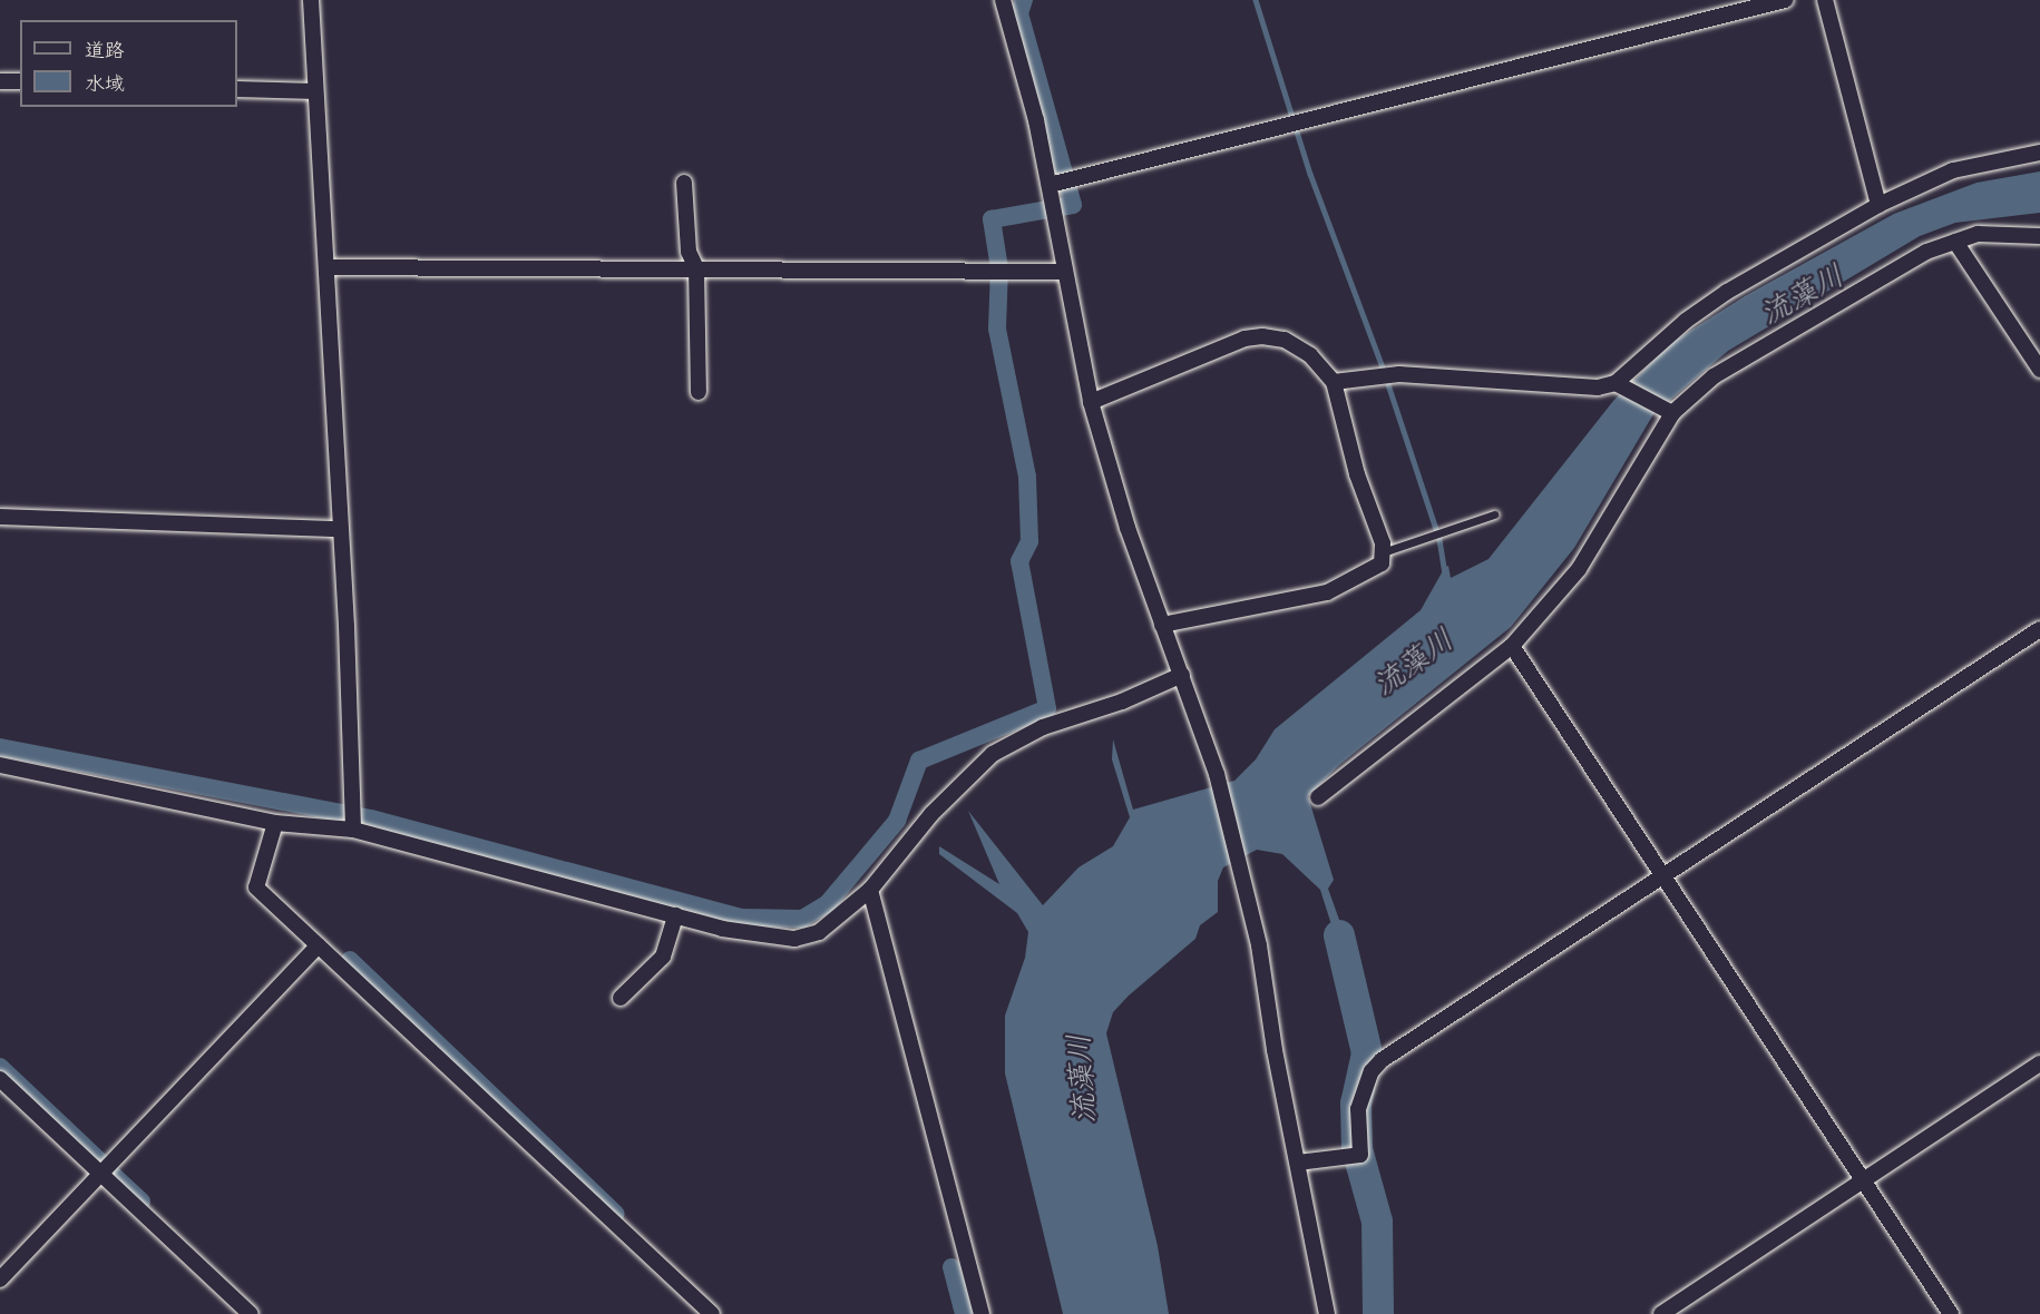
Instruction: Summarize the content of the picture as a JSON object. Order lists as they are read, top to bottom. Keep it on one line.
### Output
{"water":["流藻川"],"legend":["道路","水域"]}
